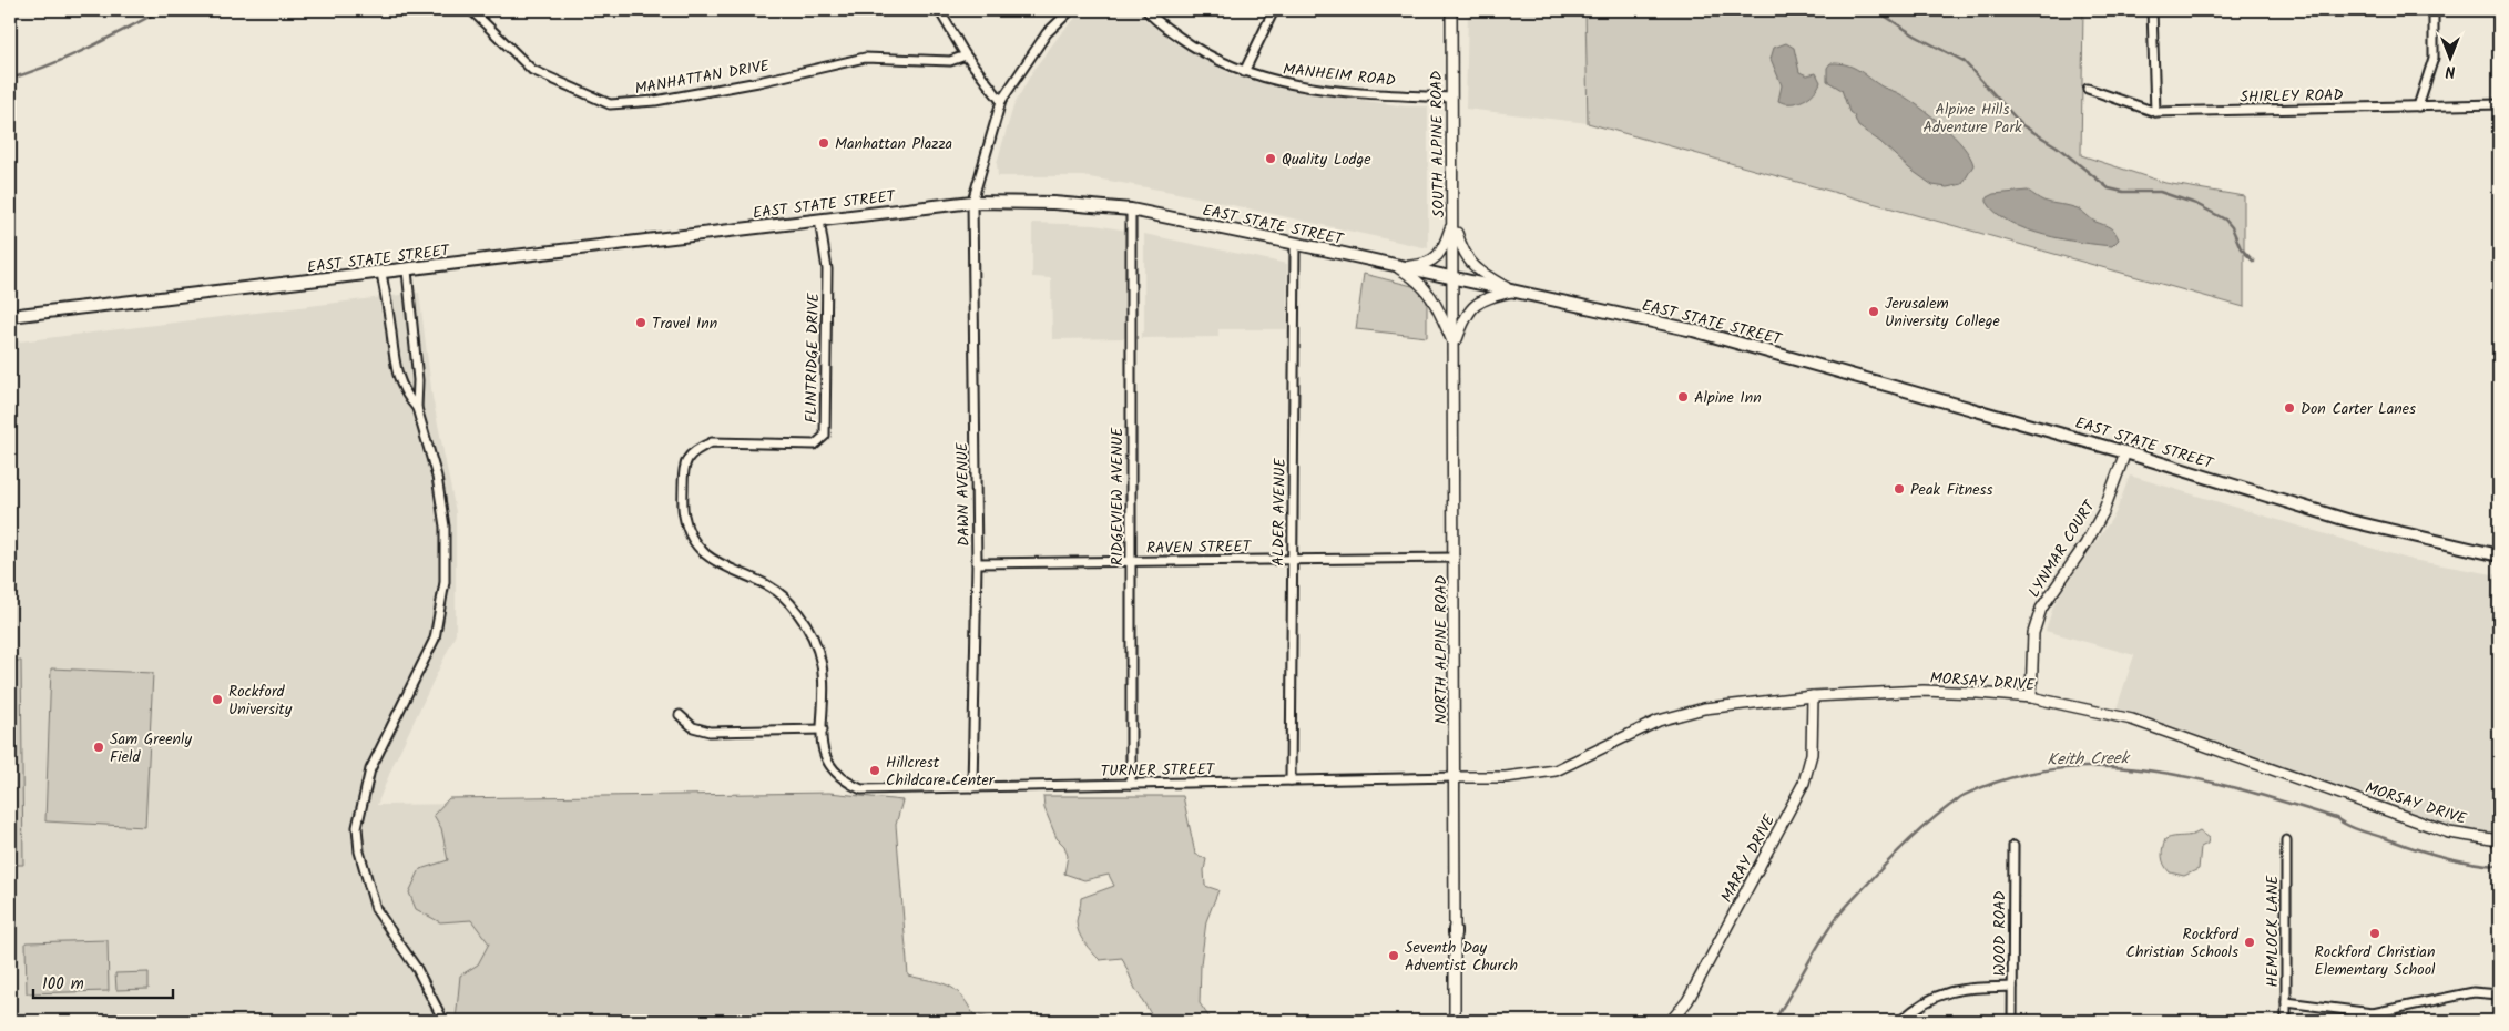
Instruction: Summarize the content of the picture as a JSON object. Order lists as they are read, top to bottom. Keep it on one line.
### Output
{"streets":{"main road":["EAST STATE STREET"],"street":["MANHEIM ROAD","MANHATTAN DRIVE","SHIRLEY ROAD","SOUTH ALPINE ROAD","FLINTRIDGE DRIVE","DAWN AVENUE","RIDGEVIEW AVENUE","ALDER AVENUE","RAVEN STREET","LYNMAR COURT","NORTH ALPINE ROAD","MORSAY DRIVE","TURNER STREET","MARAY DRIVE","HEMLOCK LANE","WOOD ROAD"]},"crossings":[["MANHEIM ROAD","SOUTH ALPINE ROAD"],["SOUTH ALPINE ROAD","EAST STATE STREET"],["SOUTH ALPINE ROAD","NORTH ALPINE ROAD"],["EAST STATE STREET","FLINTRIDGE DRIVE"],["EAST STATE STREET","DAWN AVENUE"],["EAST STATE STREET","RIDGEVIEW AVENUE"],["EAST STATE STREET","ALDER AVENUE"],["EAST STATE STREET","LYNMAR COURT"],["EAST STATE STREET","NORTH ALPINE ROAD"],["FLINTRIDGE DRIVE","TURNER STREET"],["DAWN AVENUE","RAVEN STREET"],["DAWN AVENUE","TURNER STREET"],["RIDGEVIEW AVENUE","RAVEN STREET"],["RIDGEVIEW AVENUE","TURNER STREET"],["ALDER AVENUE","RAVEN STREET"],["ALDER AVENUE","TURNER STREET"],["RAVEN STREET","NORTH ALPINE ROAD"],["LYNMAR COURT","MORSAY DRIVE"],["NORTH ALPINE ROAD","MORSAY DRIVE"],["NORTH ALPINE ROAD","TURNER STREET"],["MORSAY DRIVE","TURNER STREET"],["MORSAY DRIVE","MARAY DRIVE"]],"water":["Keith Creek"],"parks":["Alpine Hills Adventure Park"],"places":["Manhattan Plazza","Quality Lodge","Jerusalem University College","Travel Inn","Alpine Inn","Don Carter Lanes","Peak Fitness","Rockford University","Sam Greenly Field","Hillcrest Childcare Center","Rockford Christian Elementary School","Rockford Christian Schools","Seventh Day Adventist Church"],"scale_bar":"100 m","north":"bottom"}
